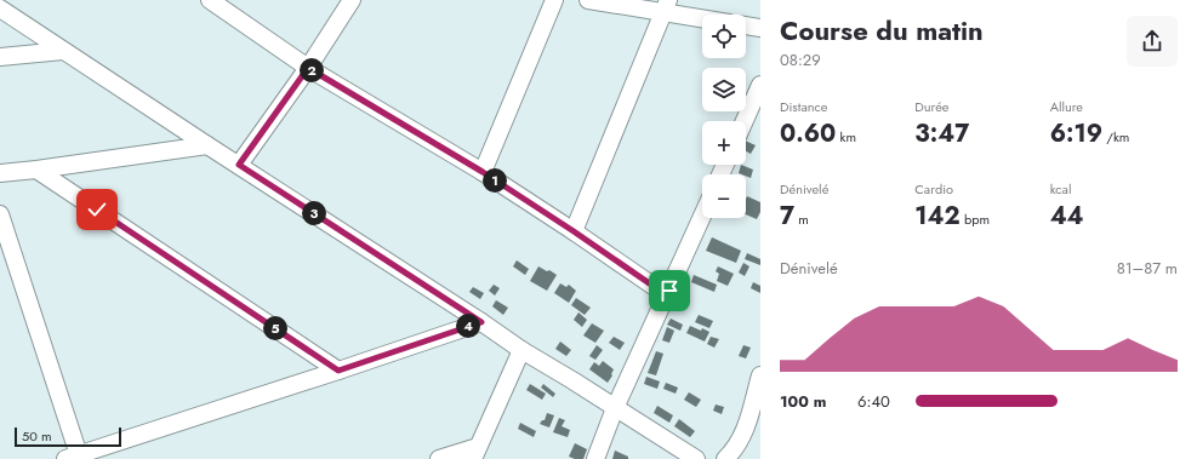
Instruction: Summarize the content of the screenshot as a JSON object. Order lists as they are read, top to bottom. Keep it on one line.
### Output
{"scale_bar":"50 m","page":{"heading":["Course du matin","08:29"],"map_buttons":["+","−"],"pins":["2","1","3","4","5"],"stats":[["Distance","0.60 km"],["Durée","3:47"],["Allure","6:19 /km"],["Dénivelé","7 m"],["Cardio","142 bpm"],["kcal","44"]],"chart":["Dénivelé","81–87 m"],"list":[{"name":"100 m","note":"6:40"}],"scale":"50 m"}}
